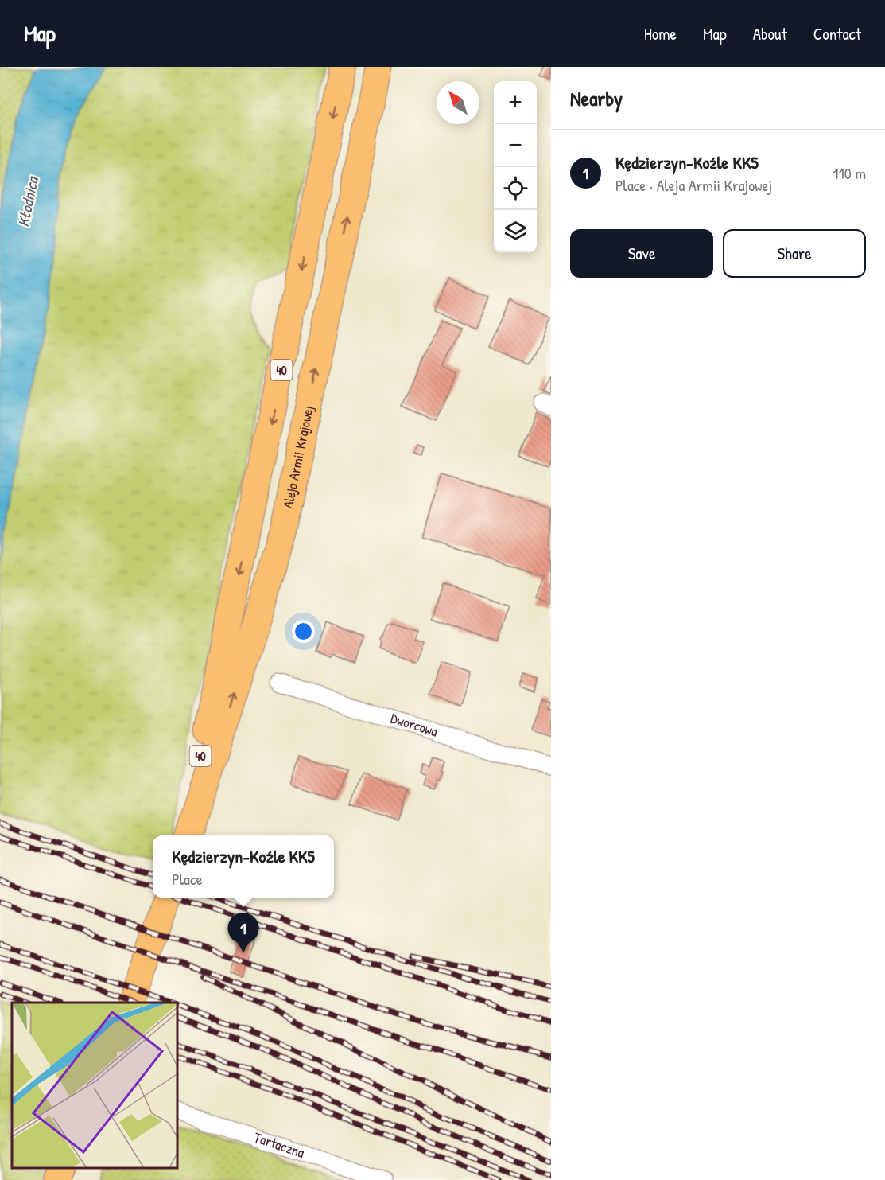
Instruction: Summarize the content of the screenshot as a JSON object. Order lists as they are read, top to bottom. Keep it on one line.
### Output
{"streets":{"main road":["40","Aleja Armii Krajowej"],"street":["Dworcowa","Tartaczna"]},"water":["Kłodnica"],"north":"top left","page":{"header":"Map","nav":["Home","Map","About","Contact"],"heading":"Nearby","map_buttons":["+","−"],"list":[{"mark":"1","name":"Kędzierzyn-Koźle KK5","note":"Place · Aleja Armii Krajowej","value":"110 m"}],"buttons":["Save","Share"],"popup":["Kędzierzyn-Koźle KK5","Place"],"pins":"1"}}
